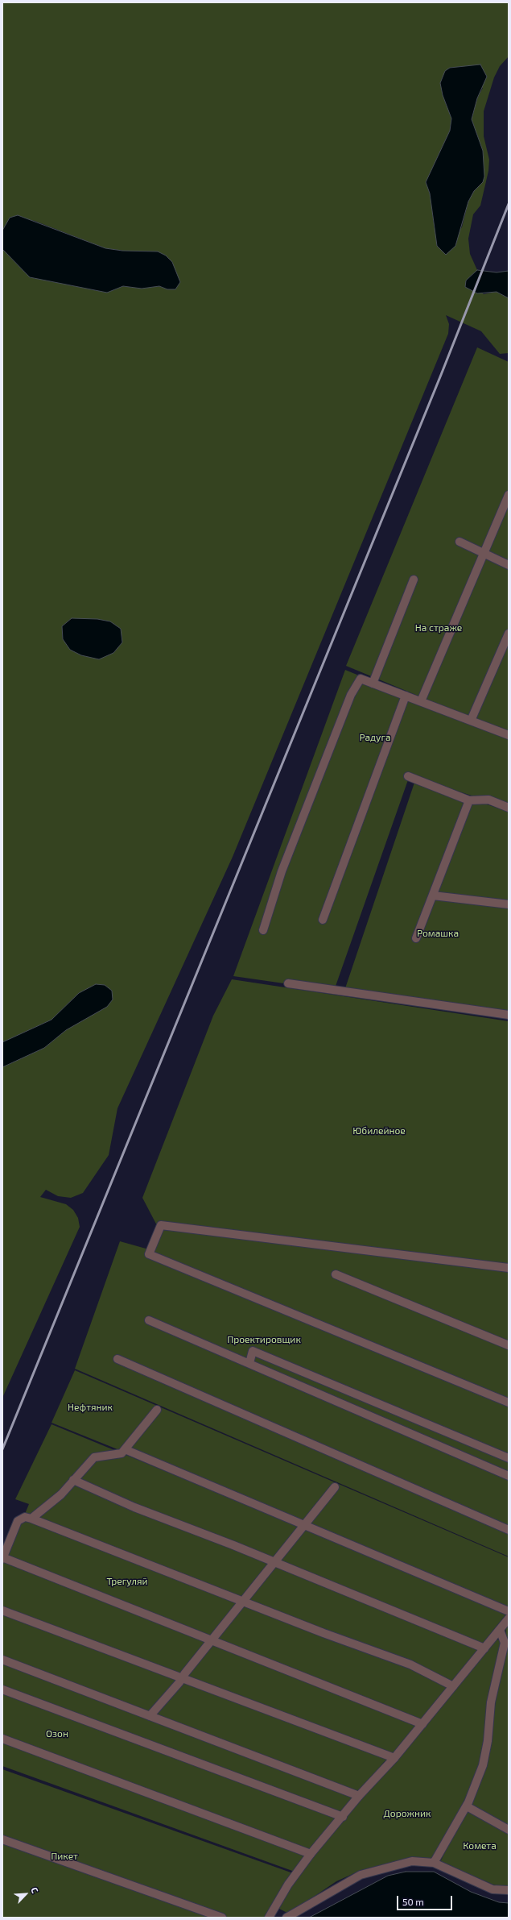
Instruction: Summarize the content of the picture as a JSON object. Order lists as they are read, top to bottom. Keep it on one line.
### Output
{"parks":["На страже","Радуга","Ромашка","Юбилейное","Проектировщик","Нефтяник","Трегуляй","Озон","Дорожник","Комета","Пикет"],"scale_bar":"50 m","north":"top right"}
